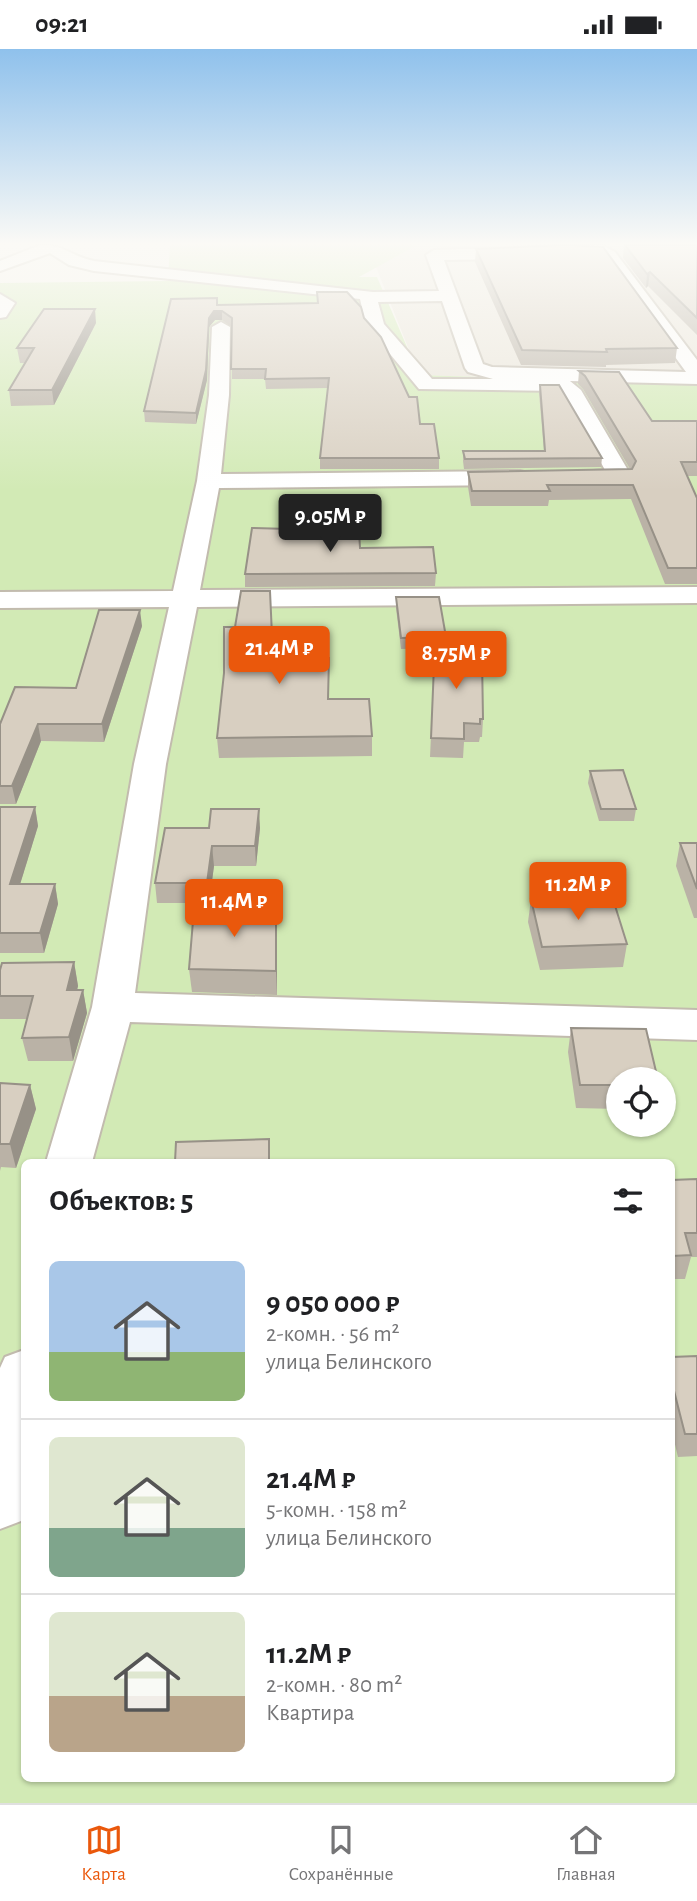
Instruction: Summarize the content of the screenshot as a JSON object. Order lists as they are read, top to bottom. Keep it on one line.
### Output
{"page":{"status":"09:21","price":["9.05M ₽","21.4M ₽","8.75M ₽","11.2M ₽","11.4M ₽"],"heading":"Объектов: 5","list":[{"name":"9 050 000 ₽","note":"2-комн. · 56 m² · улица Белинского"},{"name":"21.4M ₽","note":"5-комн. · 158 m² · улица Белинского"},{"name":"11.2M ₽","note":"2-комн. · 80 m² · Квартира"}],"tabs":["Карта","Сохранённые","Главная"]}}
